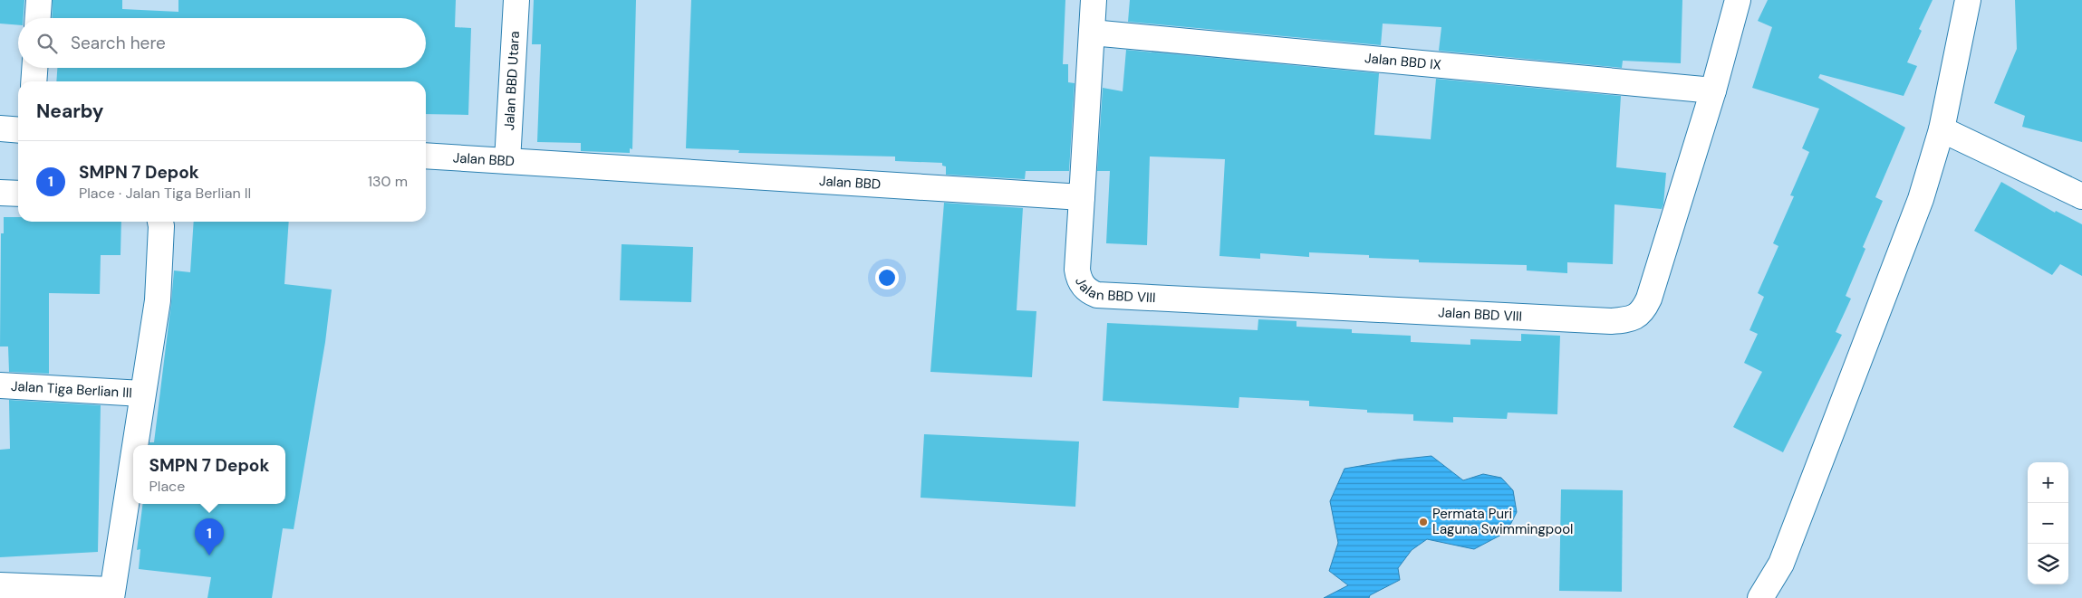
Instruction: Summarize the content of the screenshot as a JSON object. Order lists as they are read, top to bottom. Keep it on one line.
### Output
{"streets":{"street":["Jalan BBD IX","Jalan BBD Utara","Jalan BBD","Jalan BBD VIII","Jalan Tiga Berlian III"]},"crossings":[["Jalan BBD IX","Jalan BBD VIII"],["Jalan BBD Utara","Jalan BBD"],["Jalan BBD","Jalan BBD VIII"]],"places":["Permata Puri Laguna Swimmingpool"],"page":{"search":"Search here","heading":"Nearby","list":[{"mark":"1","name":"SMPN 7 Depok","note":"Place · Jalan Tiga Berlian II","value":"130 m"}],"popup":["SMPN 7 Depok","Place"],"map_buttons":["+","−"],"pins":"1"}}
